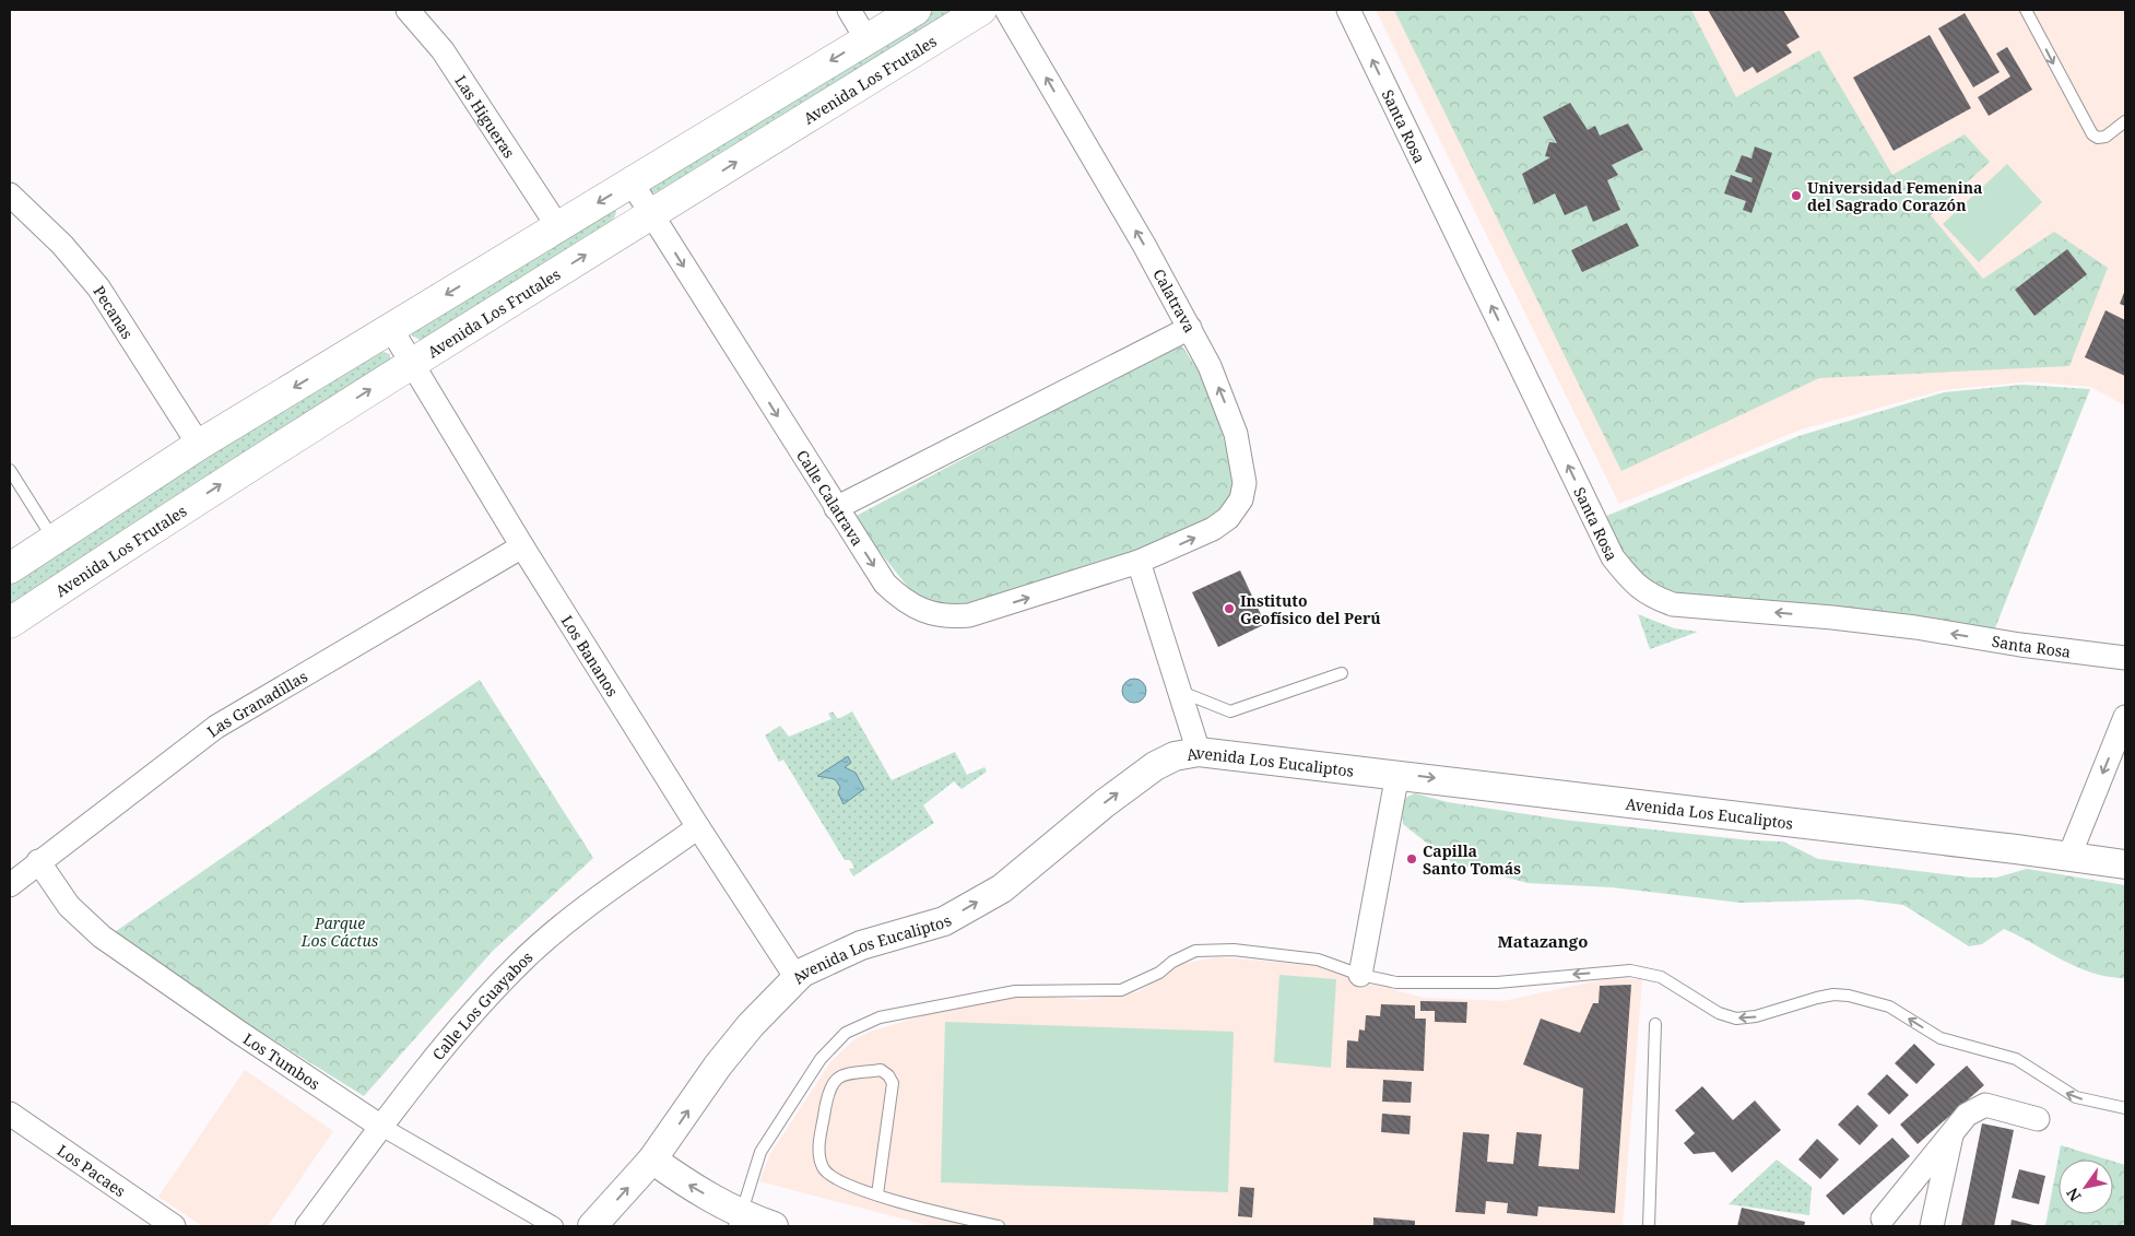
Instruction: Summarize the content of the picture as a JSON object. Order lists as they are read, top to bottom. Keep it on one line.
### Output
{"streets":{"main road":["Avenida Los Frutales"],"street":["Las Higueras","Santa Rosa","Calatrava","Pecanas","Calle Calatrava","Los Bananos","Las Granadillas","Avenida Los Eucaliptos","Calle Los Guayabos","Los Tumbos","Los Pacaes"]},"crossings":[["Avenida Los Frutales","Calle Calatrava"],["Avenida Los Frutales","Los Bananos"],["Calatrava","Calle Calatrava"],["Los Bananos","Las Granadillas"],["Los Bananos","Avenida Los Eucaliptos"],["Los Bananos","Calle Los Guayabos"],["Las Granadillas","Los Tumbos"],["Calle Los Guayabos","Los Tumbos"]],"one_way":["Santa Rosa","Calatrava","Calle Calatrava","Avenida Los Eucaliptos"],"districts":["Matazango"],"parks":["Parque Los Cáctus"],"places":["Universidad Femenina del Sagrado Corazón","Instituto Geofísico del Perú","Capilla Santo Tomás"],"north":"bottom left"}
